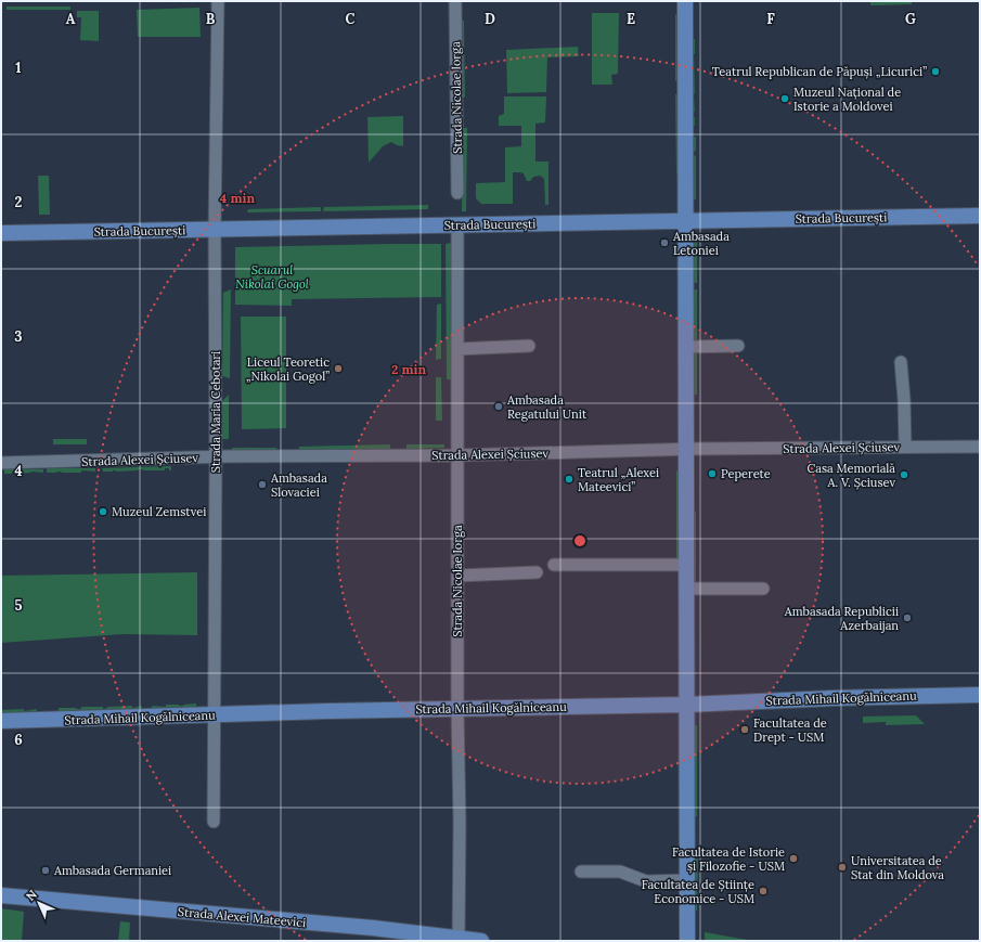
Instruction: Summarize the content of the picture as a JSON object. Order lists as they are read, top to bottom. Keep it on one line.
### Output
{"streets":{"main road":["Strada București","Strada Mihail Kogălniceanu","Strada Alexei Mateevici"],"street":["Strada Nicolae Iorga","Strada Maria Cebotari","Strada Alexei Șciusev"]},"crossings":[["Strada Nicolae Iorga","Strada București"],["Strada Nicolae Iorga","Strada Alexei Șciusev"],["Strada Nicolae Iorga","Strada Mihail Kogălniceanu"],["Strada Nicolae Iorga","Strada Alexei Mateevici"],["Strada București","Strada Maria Cebotari"],["Strada Maria Cebotari","Strada Alexei Șciusev"],["Strada Maria Cebotari","Strada Mihail Kogălniceanu"]],"parks":["Scuarul Nikolai Gogol"],"places":["Teatrul Republican de Păpuși „Licurici”","Muzeul Național de Istorie a Moldovei","Ambasada Letoniei","Liceul Teoretic „Nikolai Gogol”","Ambasada Regatului Unit","Peperete","Casa Memorială A. V. Șciusev","Teatrul „Alexei Mateevici”","Ambasada Slovaciei","Muzeul Zemstvei","Ambasada Republicii Azerbaijan","Facultatea de Drept - USM","Facultatea de Istorie și Filozofie - USM","Universitatea de Stat din Moldova","Ambasada Germaniei","Facultatea de Științe Economice - USM"],"north":"top left","grid":{"columns":["A","B","C","D","E","F","G"],"rows":["1","2","3","4","5","6"]},"rings":["4 min","2 min"]}
